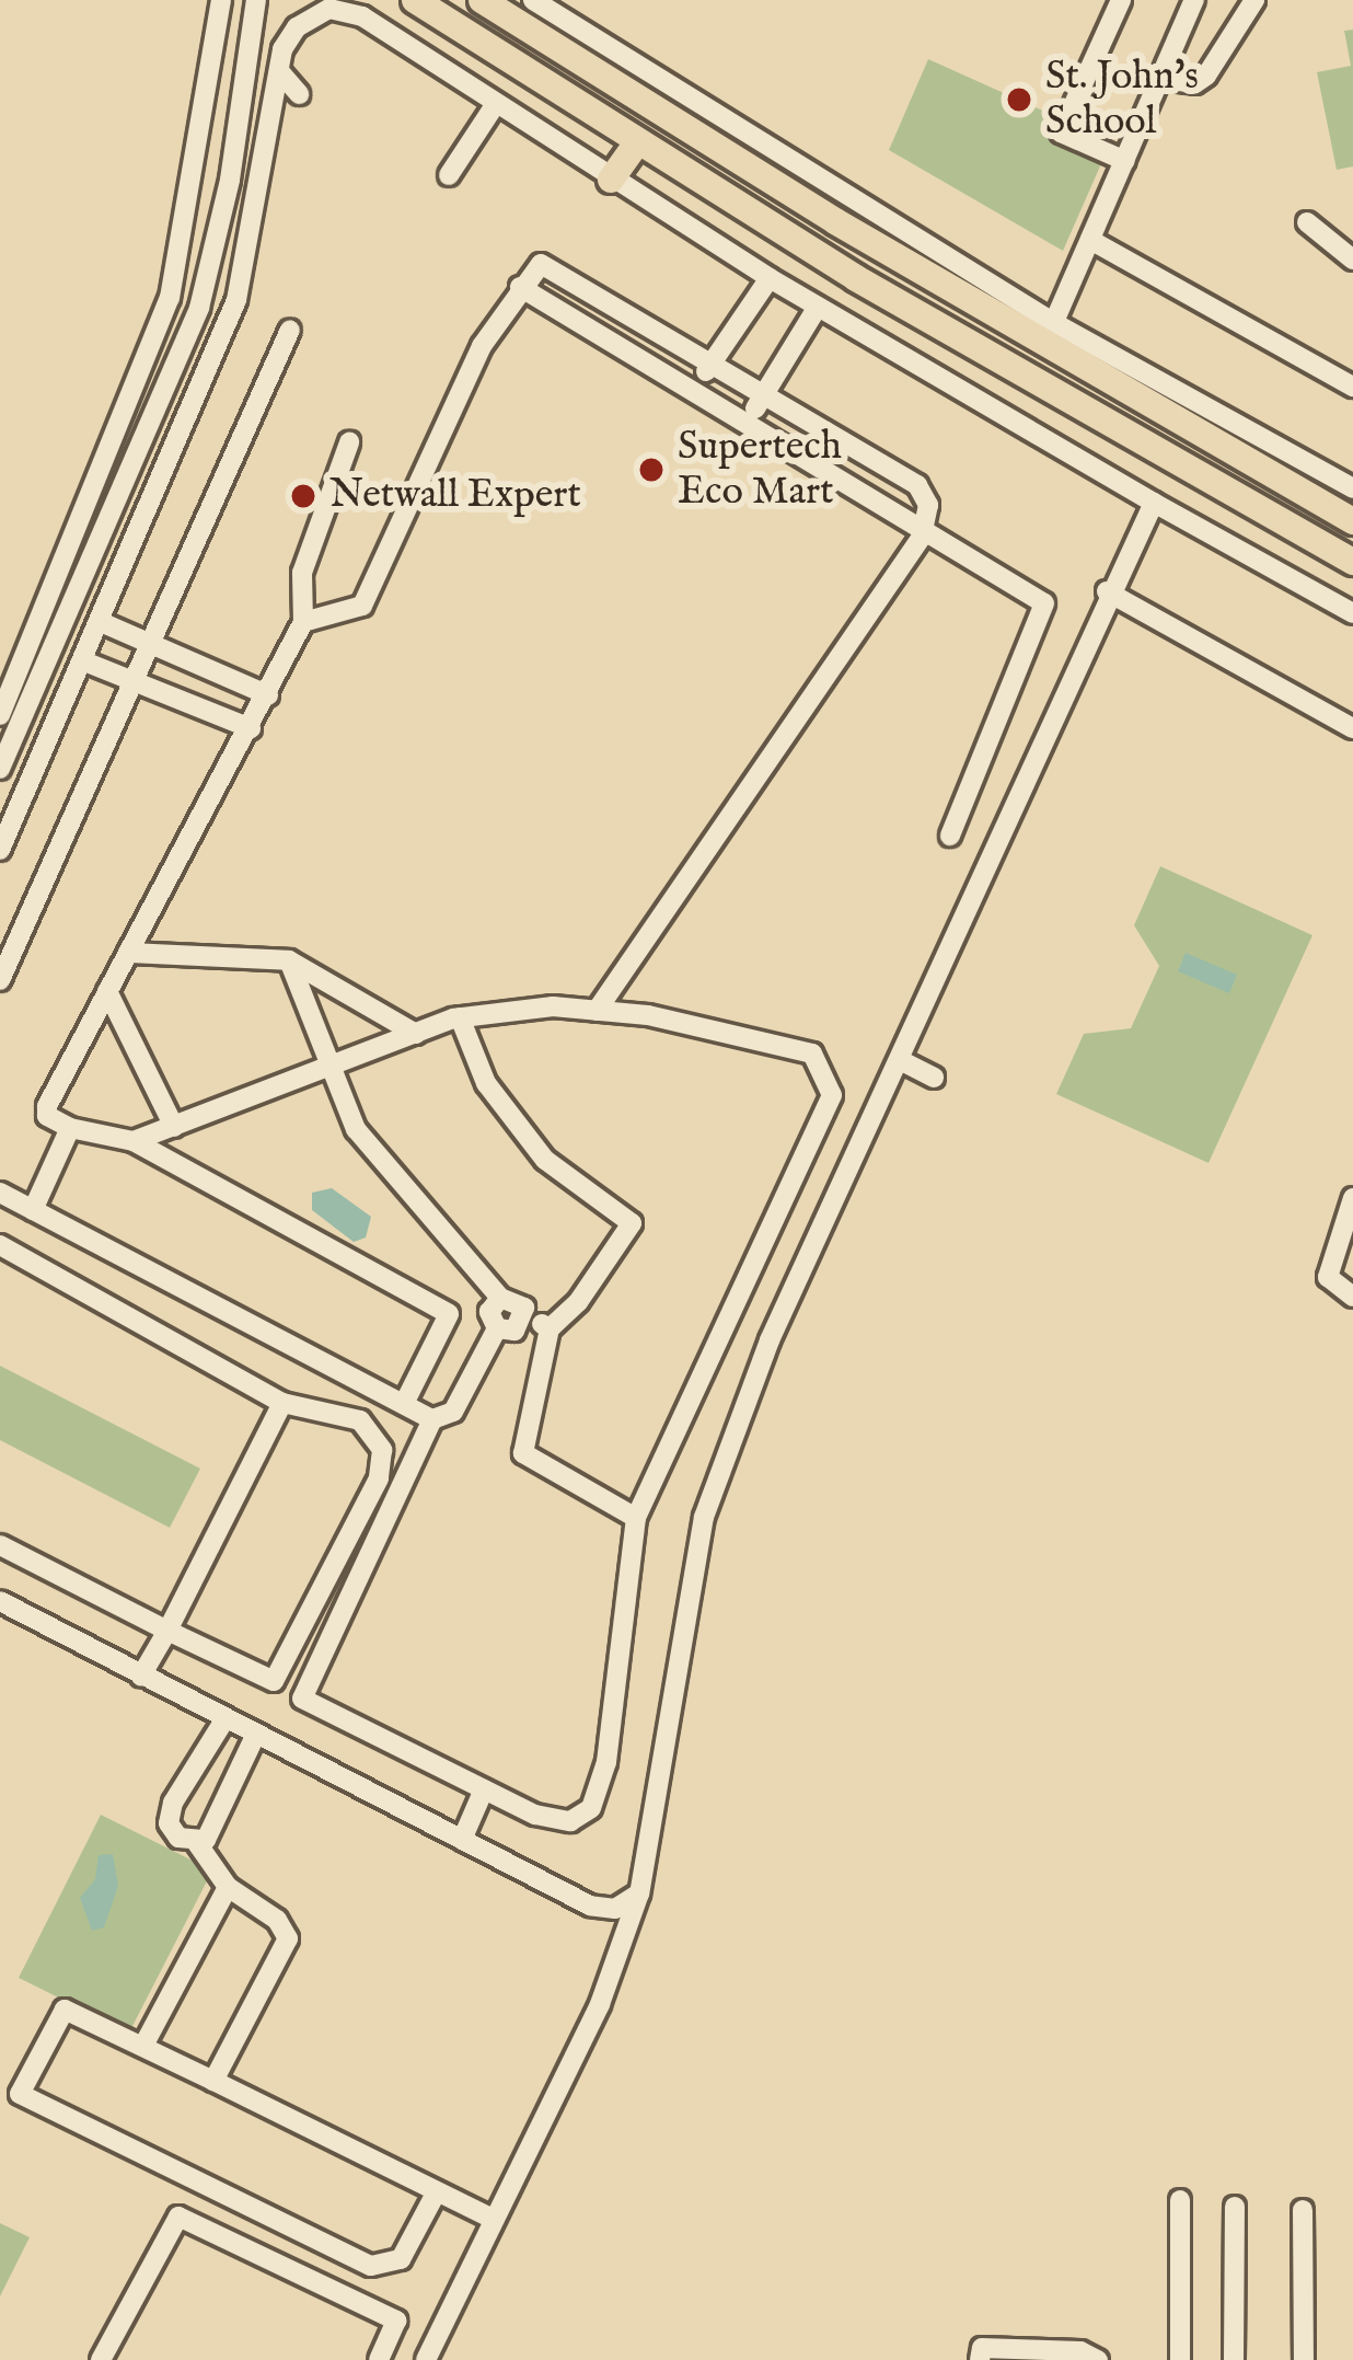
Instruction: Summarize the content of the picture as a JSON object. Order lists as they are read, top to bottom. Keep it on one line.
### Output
{"places":["St. John's School","Supertech Eco Mart","Netwall Expert"]}
